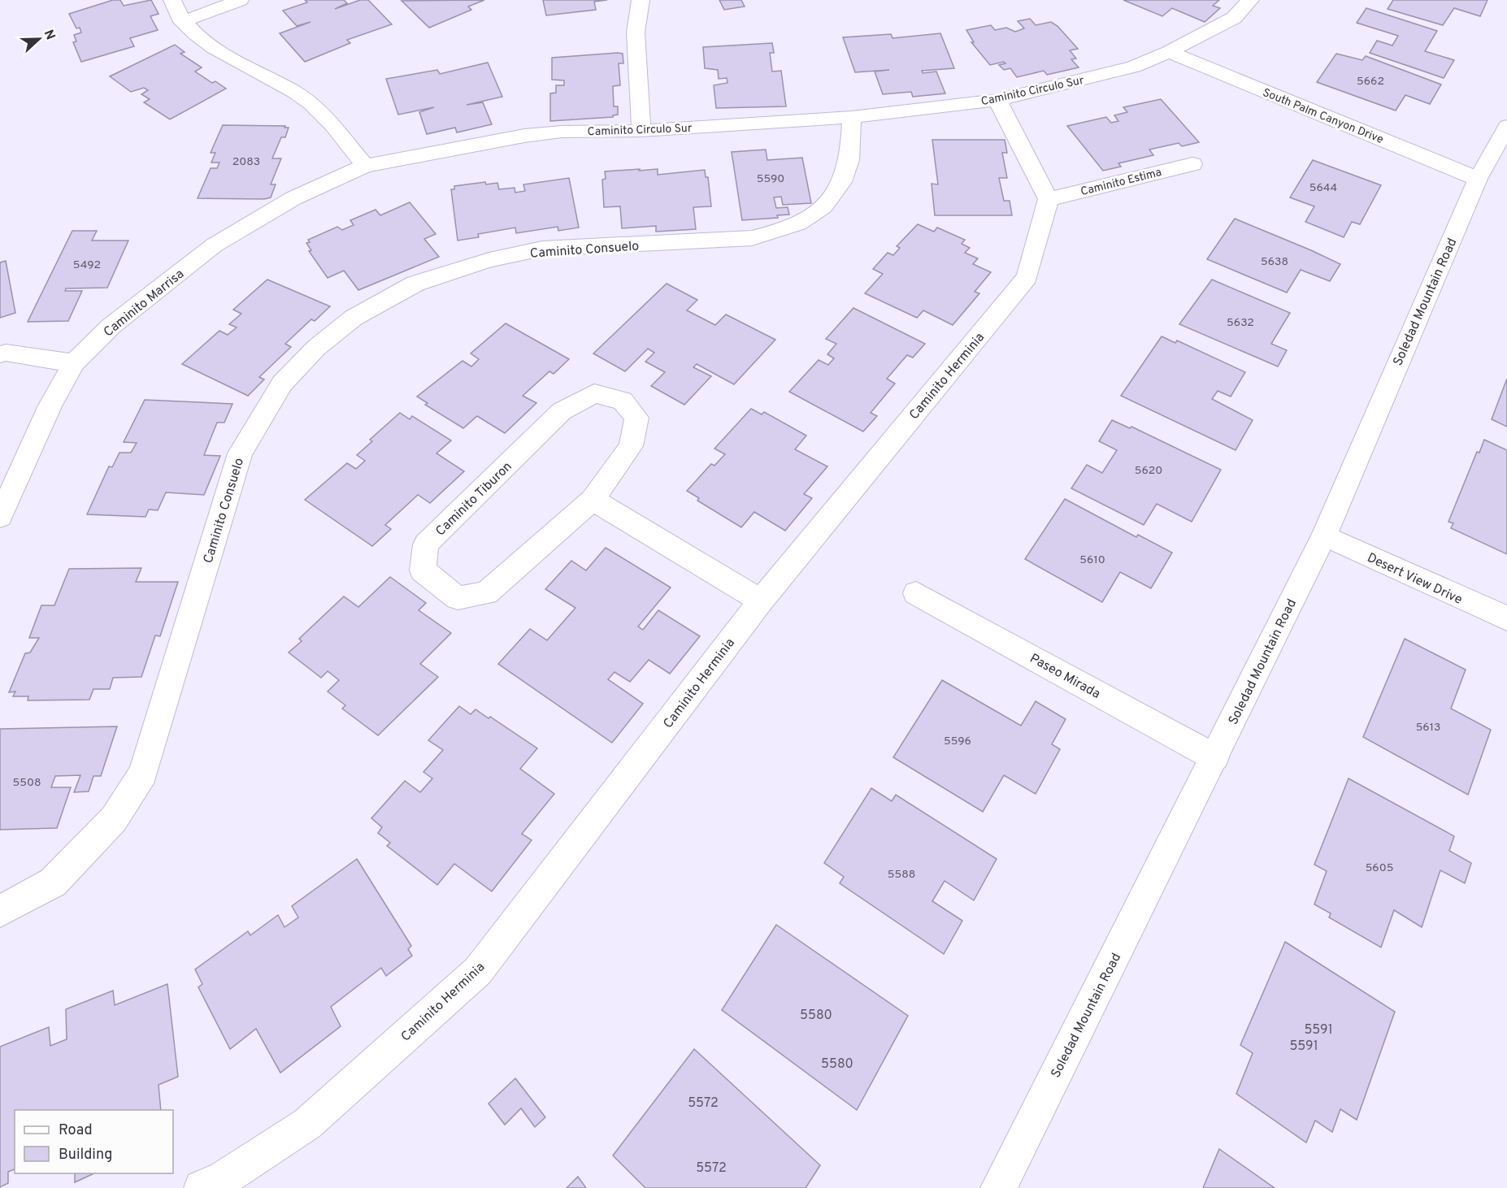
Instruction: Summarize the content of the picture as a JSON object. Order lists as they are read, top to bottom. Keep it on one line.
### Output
{"streets":{"street":["Caminito Circulo Sur","South Palm Canyon Drive","Caminito Estima","Caminito Consuelo","Soledad Mountain Road","Caminito Marrisa","Caminito Herminia","Caminito Tiburon","Desert View Drive","Paseo Mirada"]},"crossings":[["Caminito Circulo Sur","South Palm Canyon Drive"],["Caminito Circulo Sur","Caminito Consuelo"],["Caminito Circulo Sur","Caminito Marrisa"],["South Palm Canyon Drive","Soledad Mountain Road"],["Caminito Estima","Caminito Herminia"],["Soledad Mountain Road","Desert View Drive"],["Soledad Mountain Road","Paseo Mirada"]],"house_numbers":["5662","2083","5590","5644","5638","5492","5632","5620","5610","5613","5596","5508","5605","5588","5580","5591","5591","5580","5572","5572"],"legend":["Road","Building"],"north":"right"}
